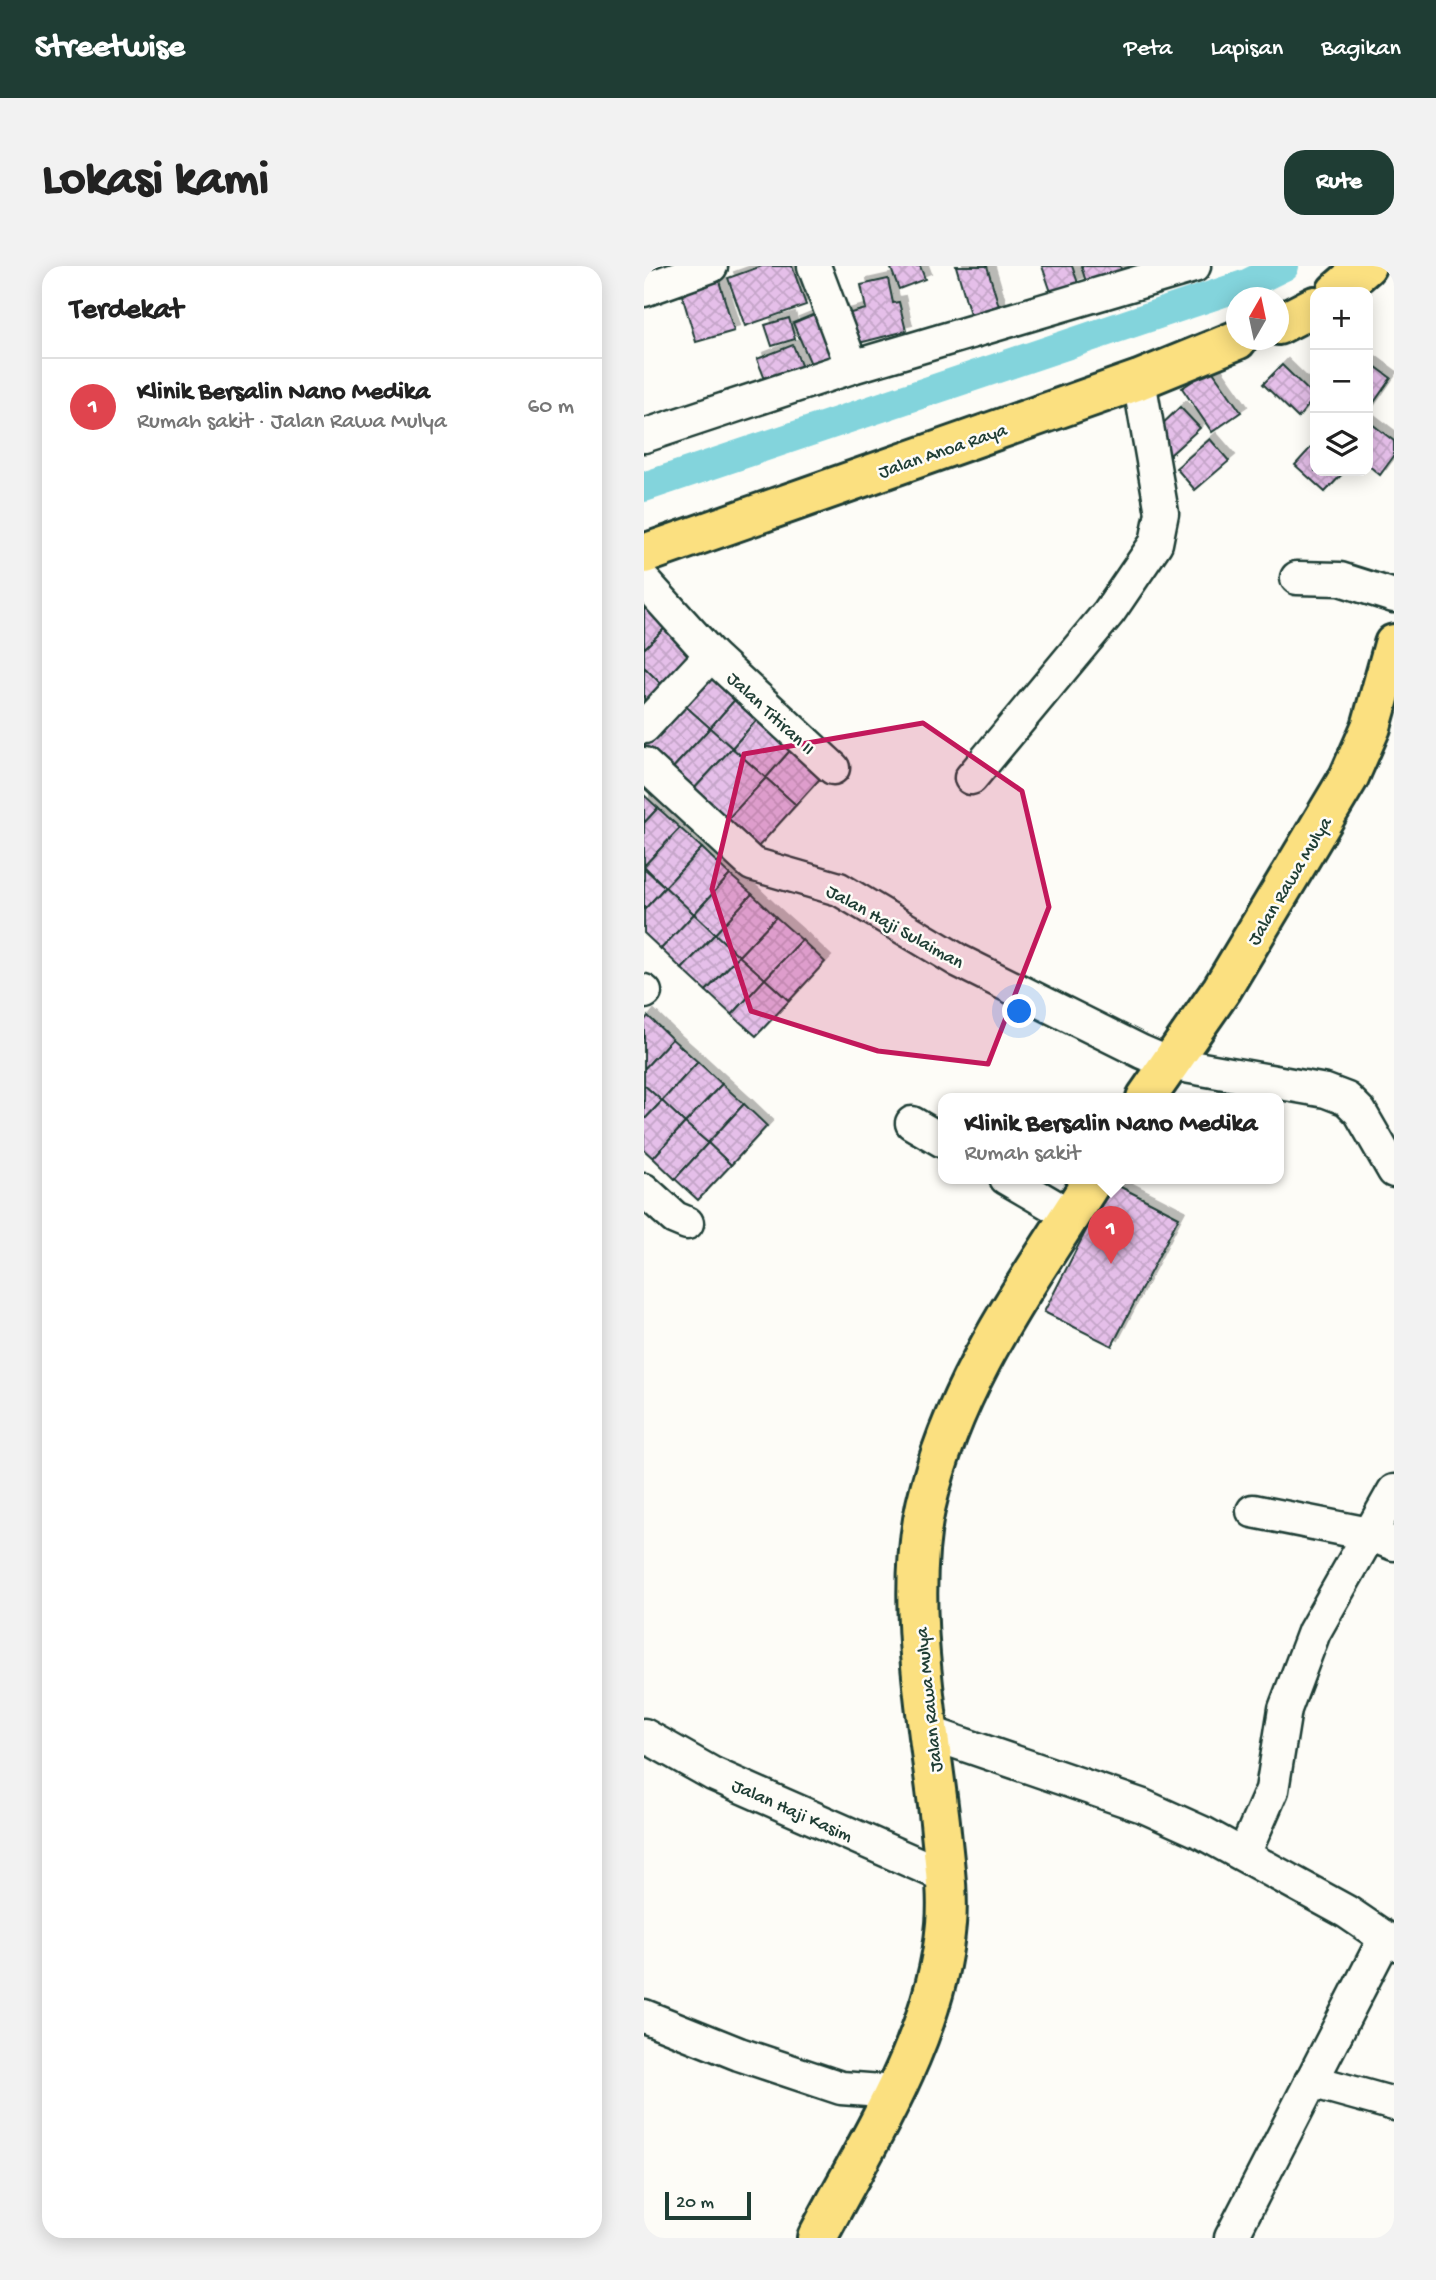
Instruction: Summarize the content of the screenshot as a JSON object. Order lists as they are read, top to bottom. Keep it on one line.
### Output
{"streets":{"main road":["Jalan Anoa Raya","Jalan Rawa Mulya"],"street":["Jalan Titiran II","Jalan Haji Sulaiman","Jalan Haji Kasim"]},"crossings":[["Jalan Rawa Mulya","Jalan Haji Sulaiman"],["Jalan Rawa Mulya","Jalan Haji Kasim"]],"scale_bar":"20 m","north":"top","page":{"header":"Streetwise","nav":["Peta","Lapisan","Bagikan"],"buttons":"Rute","title":"Lokasi kami","heading":"Terdekat","map_buttons":["+","−"],"list":[{"mark":"1","name":"Klinik Bersalin Nano Medika","note":"Rumah sakit · Jalan Rawa Mulya","value":"60 m"}],"popup":["Klinik Bersalin Nano Medika","Rumah sakit"],"pins":"1","scale":"20 m"}}
